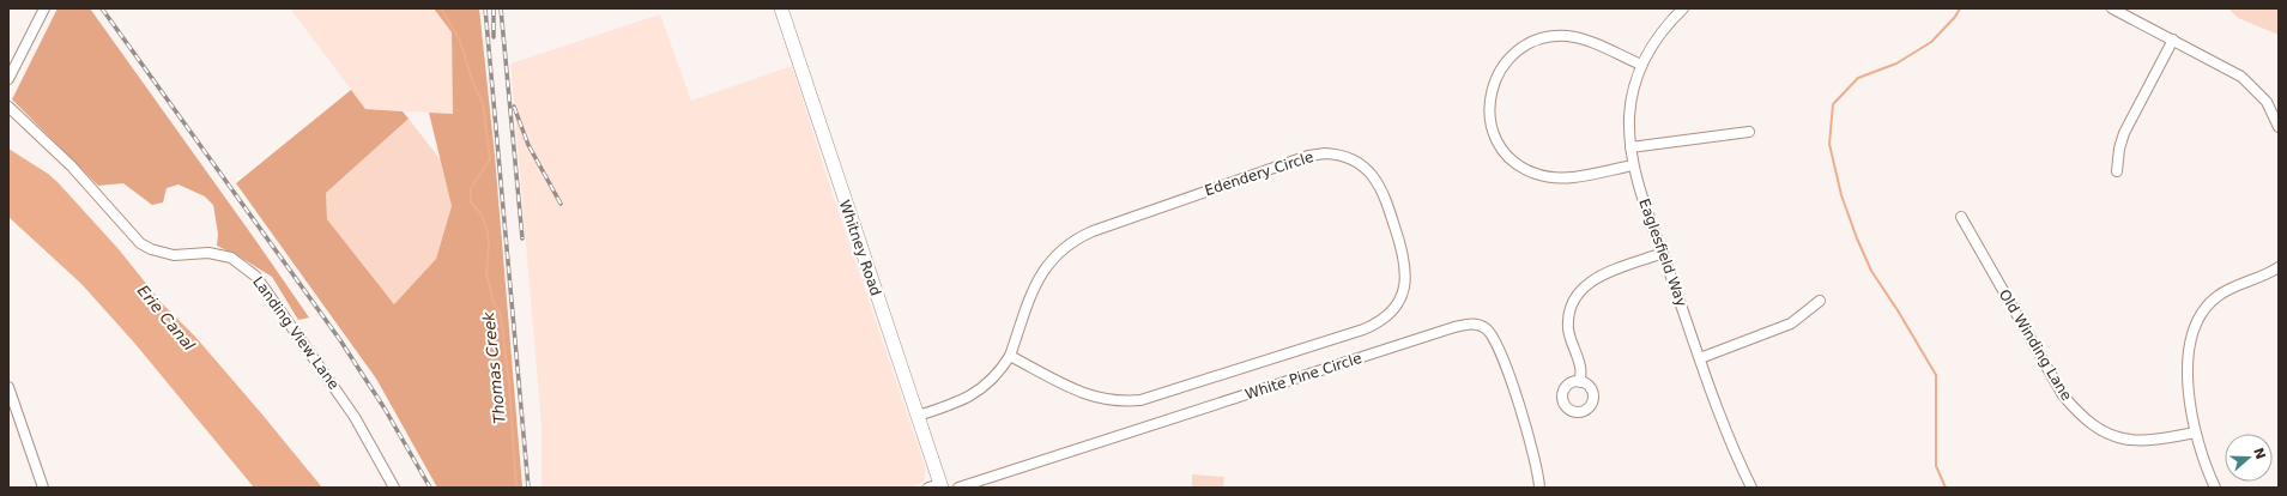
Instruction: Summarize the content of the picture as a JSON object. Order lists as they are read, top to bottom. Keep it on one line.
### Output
{"streets":{"main road":["Whitney Road"],"street":["Edendery Circle","Eaglesfield Way","Landing View Lane","Old Winding Lane","White Pine Circle"]},"crossings":[["Edendery Circle","Whitney Road"]],"water":["Erie Canal","Thomas Creek"],"north":"right"}
